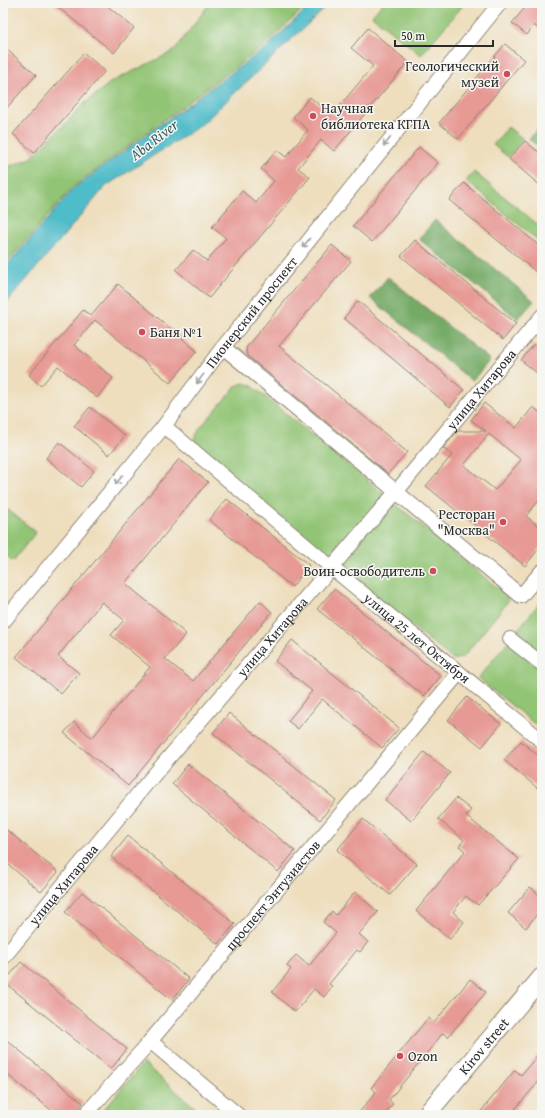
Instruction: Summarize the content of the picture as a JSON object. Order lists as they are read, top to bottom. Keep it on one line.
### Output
{"streets":{"main road":["Kirov street"],"street":["Пионерский проспект","улица Хитарова","улица 25 лет Октября","проспект Энтузиастов"]},"crossings":[["Пионерский проспект","улица 25 лет Октября"],["улица Хитарова","улица 25 лет Октября"],["улица 25 лет Октября","проспект Энтузиастов"]],"one_way":["Пионерский проспект"],"water":["Aba River"],"places":["Геологический музей","Научная библиотека КГПА","Баня №1","Ресторан \"Москва\"","Воин-освободитель","Ozon"],"scale_bar":"50 m"}
